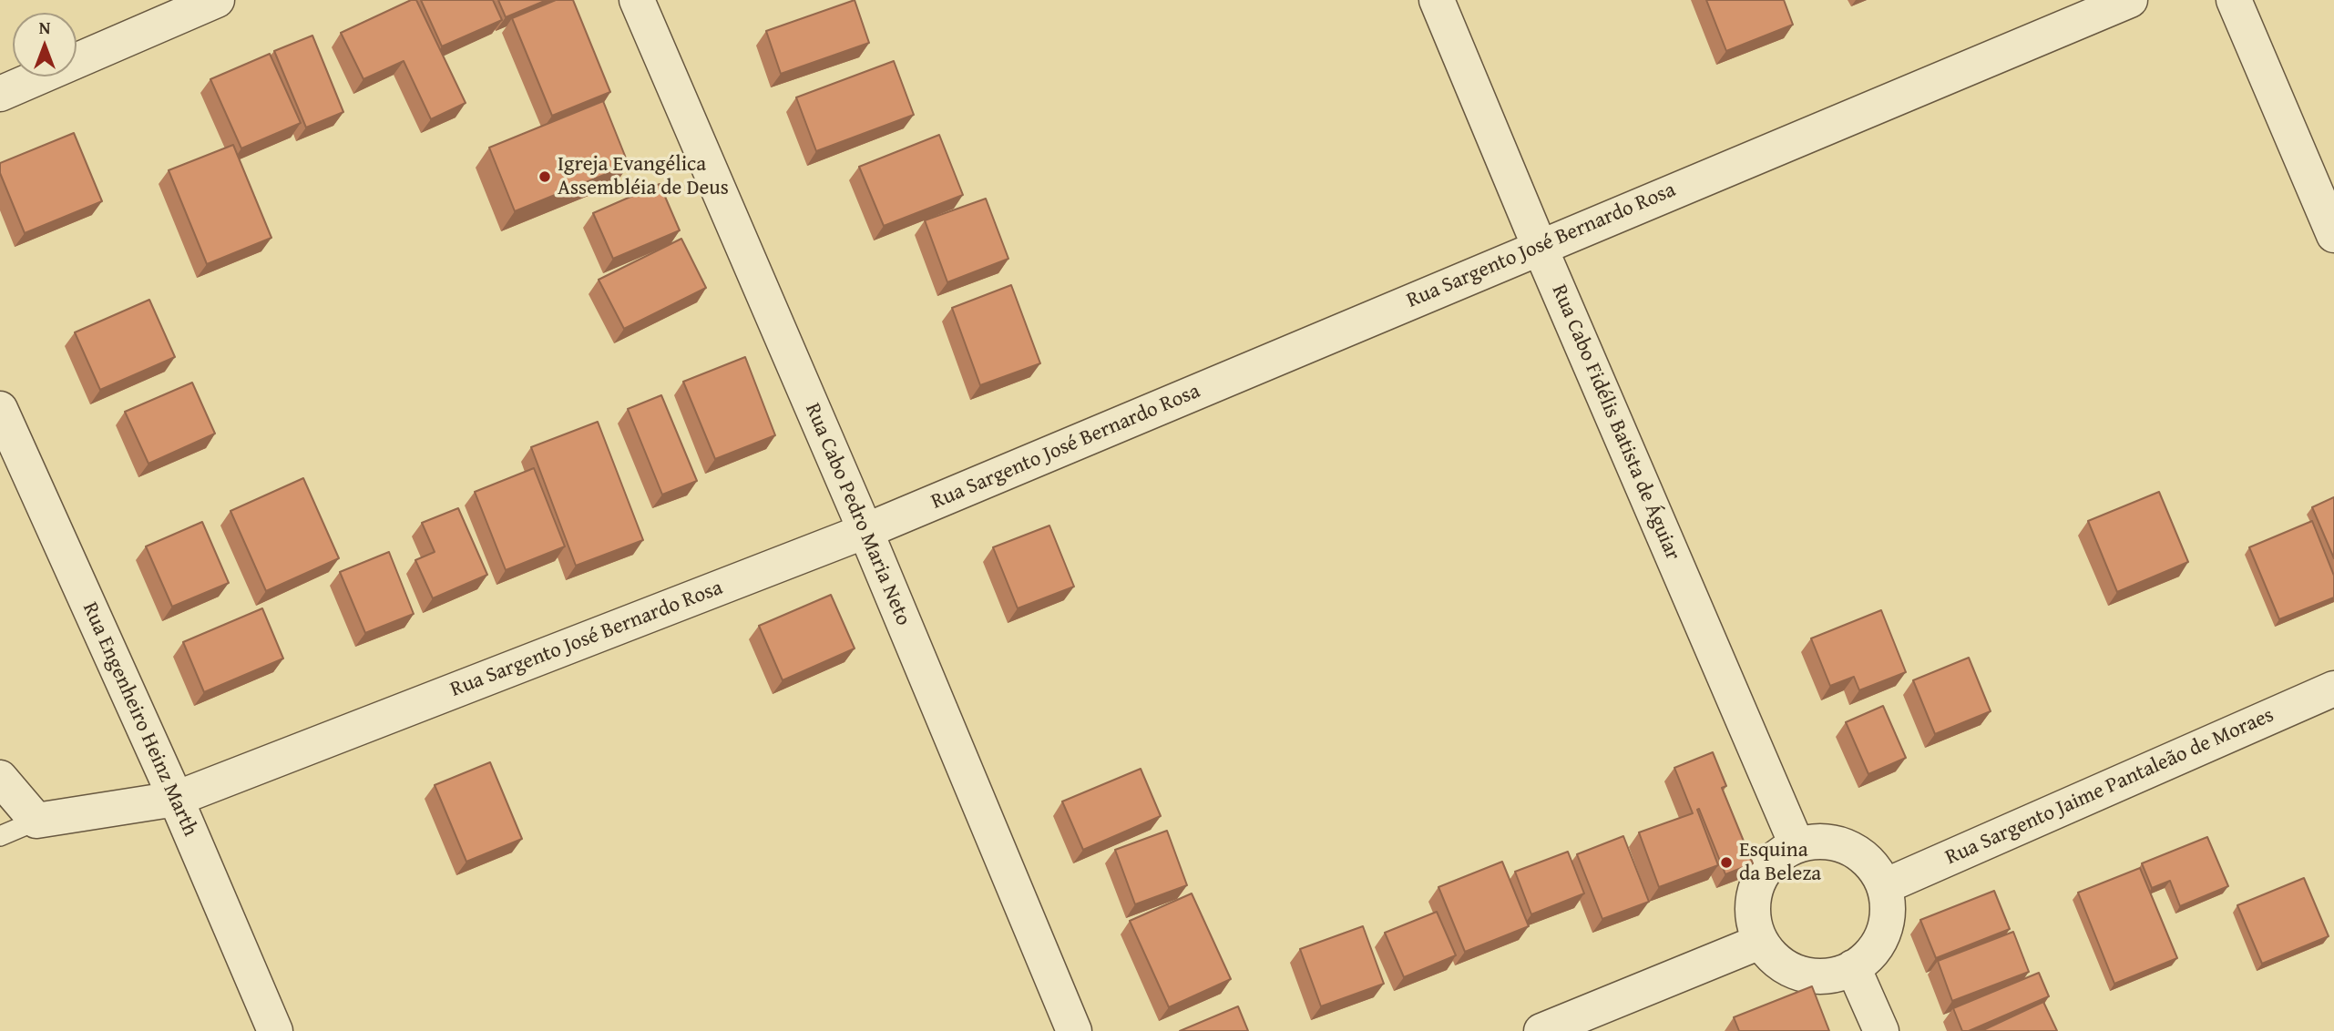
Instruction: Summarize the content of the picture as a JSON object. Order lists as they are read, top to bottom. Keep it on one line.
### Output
{"streets":{"street":["Rua Sargento José Bernardo Rosa","Rua Cabo Fidélis Batista de Águiar","Rua Cabo Pedro Maria Neto","Rua Engenheiro Heinz Marth","Rua Sargento Jaime Pantaleão de Moraes"]},"crossings":[["Rua Sargento José Bernardo Rosa","Rua Cabo Fidélis Batista de Águiar"],["Rua Sargento José Bernardo Rosa","Rua Cabo Pedro Maria Neto"],["Rua Sargento José Bernardo Rosa","Rua Engenheiro Heinz Marth"],["Rua Cabo Fidélis Batista de Águiar","Rua Sargento Jaime Pantaleão de Moraes"]],"places":["Igreja Evangélica Assembléia de Deus","Esquina da Beleza"],"north":"top"}
